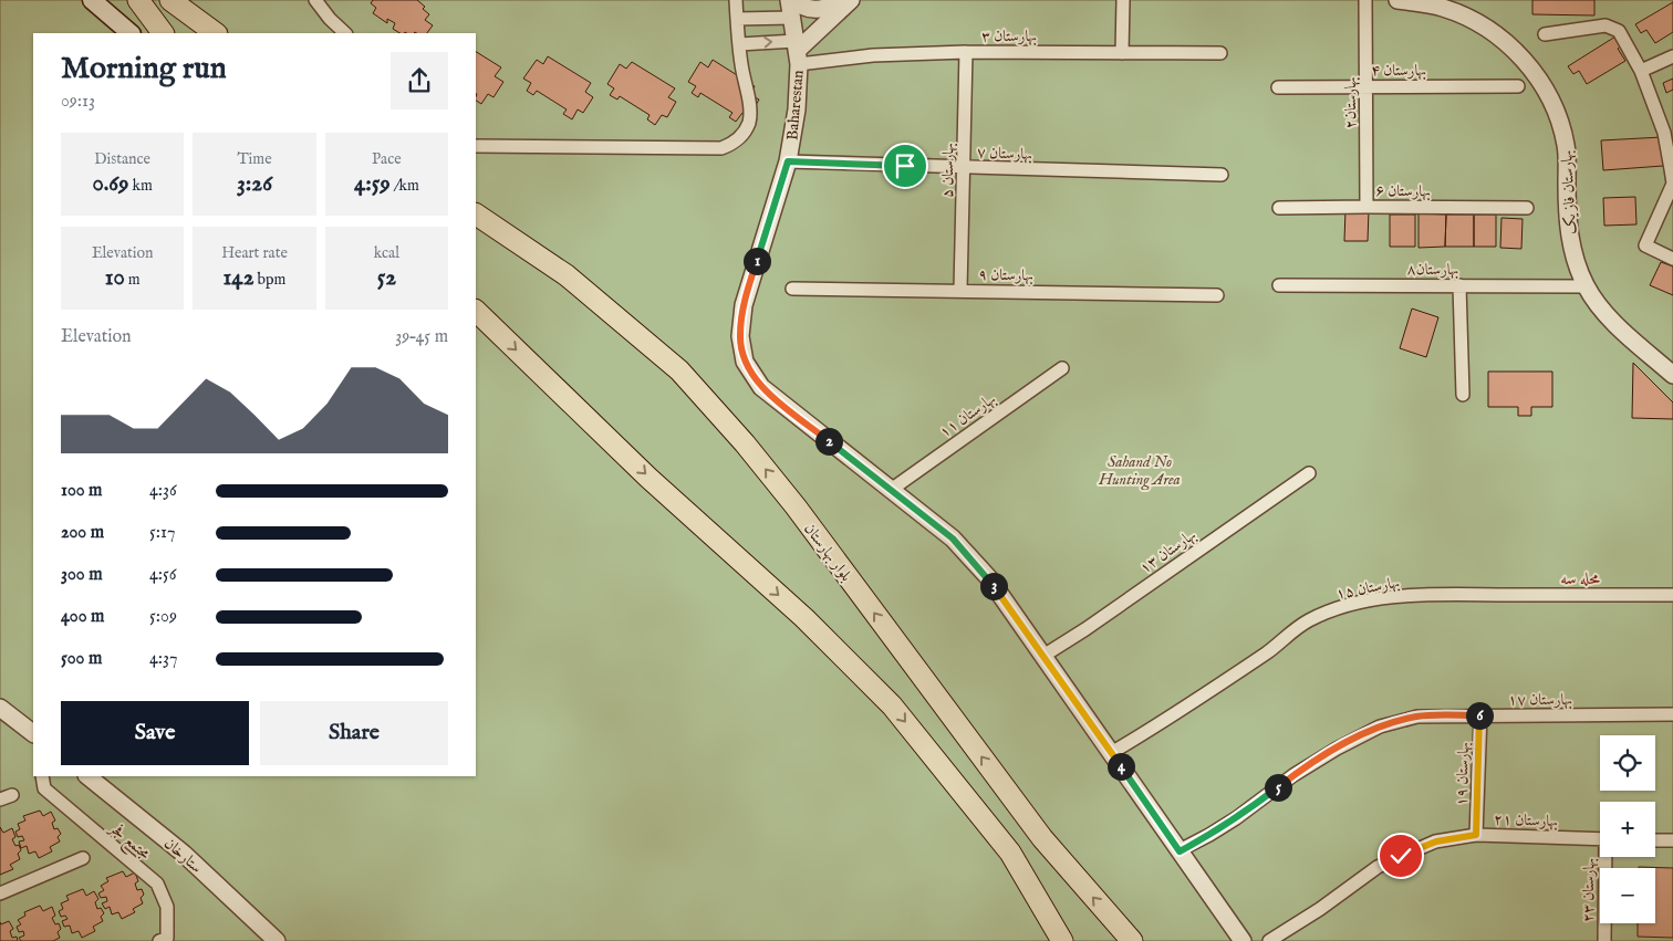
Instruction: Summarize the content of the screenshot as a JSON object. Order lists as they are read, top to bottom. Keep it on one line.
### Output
{"streets":{"main road":["بلوار بهارستان"],"street":["بهارستان ۳","بهارستان ۴","بهارستان۲","Baharestan","بهارستان ۷","بهارستان ۵","بهارستان ۶","بهارستان فاز یک","بهارستان۸","بهارستان ۹","بهارستان ۱۱","بهارستان ۱۳","بهارستان ۱۵","بهارستان ۱۷","بهارستان ۱۹","بهارستان ۲۱","مجتمع فجر","ستارخان","بهارستان ۲۳"]},"crossings":[["بهارستان ۳","Baharestan"],["بهارستان ۳","بهارستان ۵"],["بهارستان ۴","بهارستان۲"],["بهارستان۲","بهارستان ۶"],["Baharestan","بهارستان ۷"],["Baharestan","بهارستان ۱۱"],["Baharestan","بهارستان ۱۳"],["Baharestan","بهارستان ۱۵"],["Baharestan","بهارستان ۱۷"],["بهارستان ۷","بهارستان ۵"],["بهارستان ۵","بهارستان ۹"],["بهارستان فاز یک","بهارستان۸"],["بهارستان ۱۷","بهارستان ۱۹"],["بهارستان ۱۹","بهارستان ۲۱"]],"districts":["محله سه"],"parks":["Sahand No Hunting Area"],"page":{"heading":["Morning run","09:13"],"stats":[["Distance","0.69 km"],["Time","3:26"],["Pace","4:59 /km"],["Elevation","10 m"],["Heart rate","142 bpm"],["kcal","52"]],"pins":["1","2","3","6","4","5"],"chart":["Elevation","39–45 m"],"list":[{"name":"100 m","note":"4:36"},{"name":"200 m","note":"5:17"},{"name":"300 m","note":"4:56"},{"name":"400 m","note":"5:09"},{"name":"500 m","note":"4:37"}],"buttons":["Save","Share"],"map_buttons":["+","−"]}}
